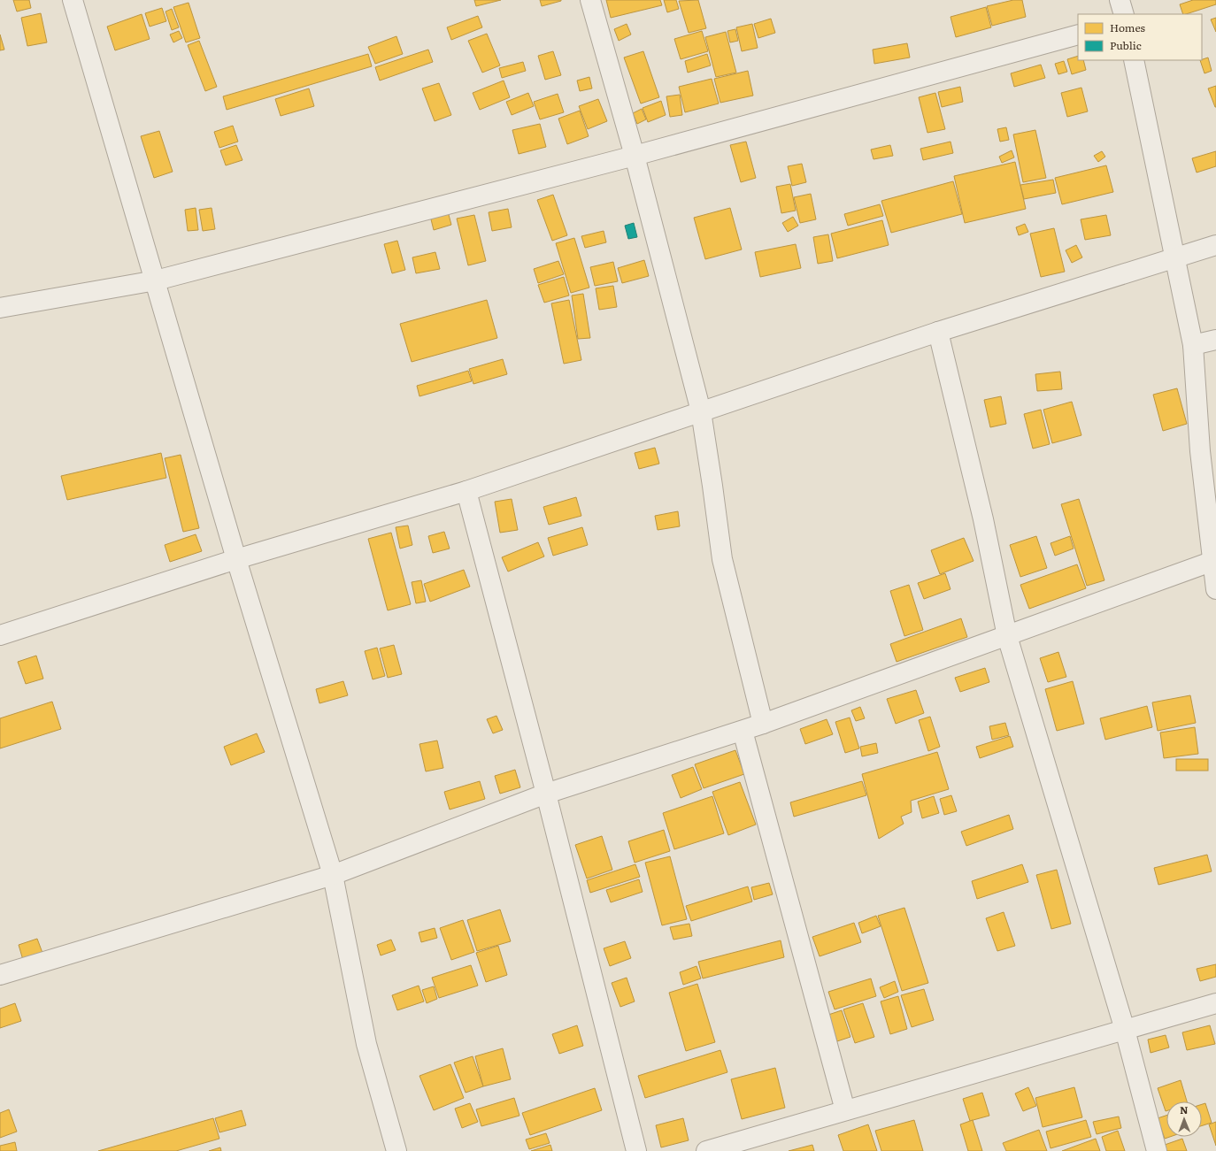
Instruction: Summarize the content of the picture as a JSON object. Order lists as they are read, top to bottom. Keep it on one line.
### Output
{"legend":["Homes","Public"],"north":"top"}
